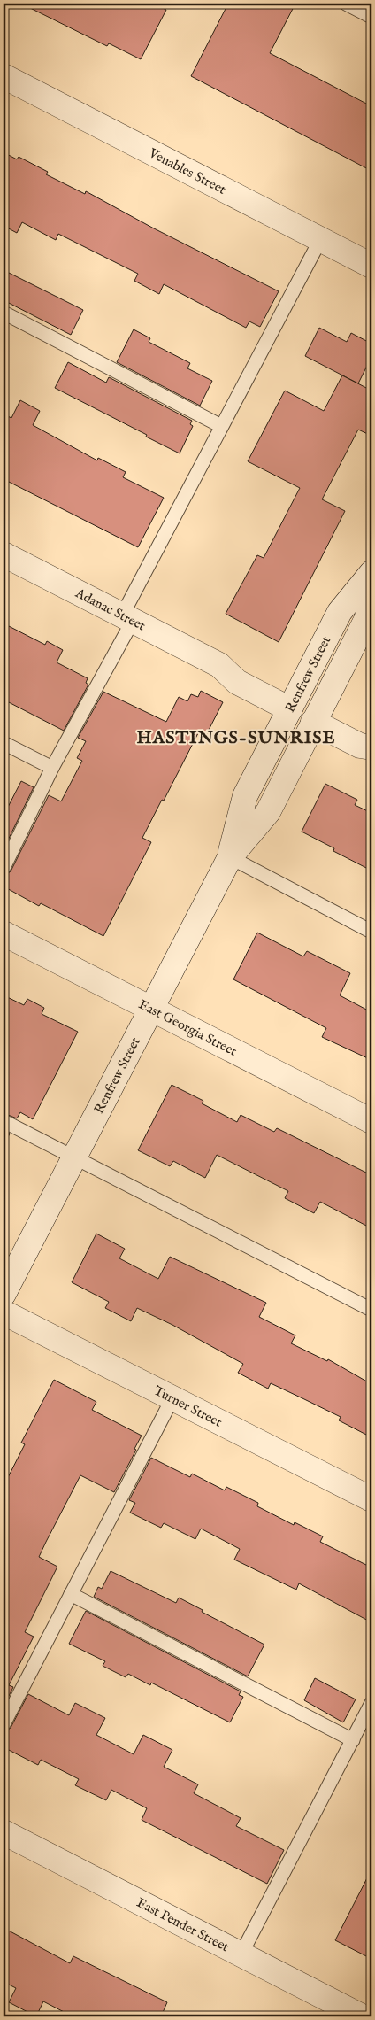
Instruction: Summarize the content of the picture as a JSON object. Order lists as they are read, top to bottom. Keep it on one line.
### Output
{"streets":{"street":["Venables Street","Adanac Street","Renfrew Street","East Georgia Street","Turner Street","East Pender Street"]},"crossings":[["Adanac Street","Renfrew Street"],["Renfrew Street","East Georgia Street"]],"districts":["HASTINGS-SUNRISE"]}
